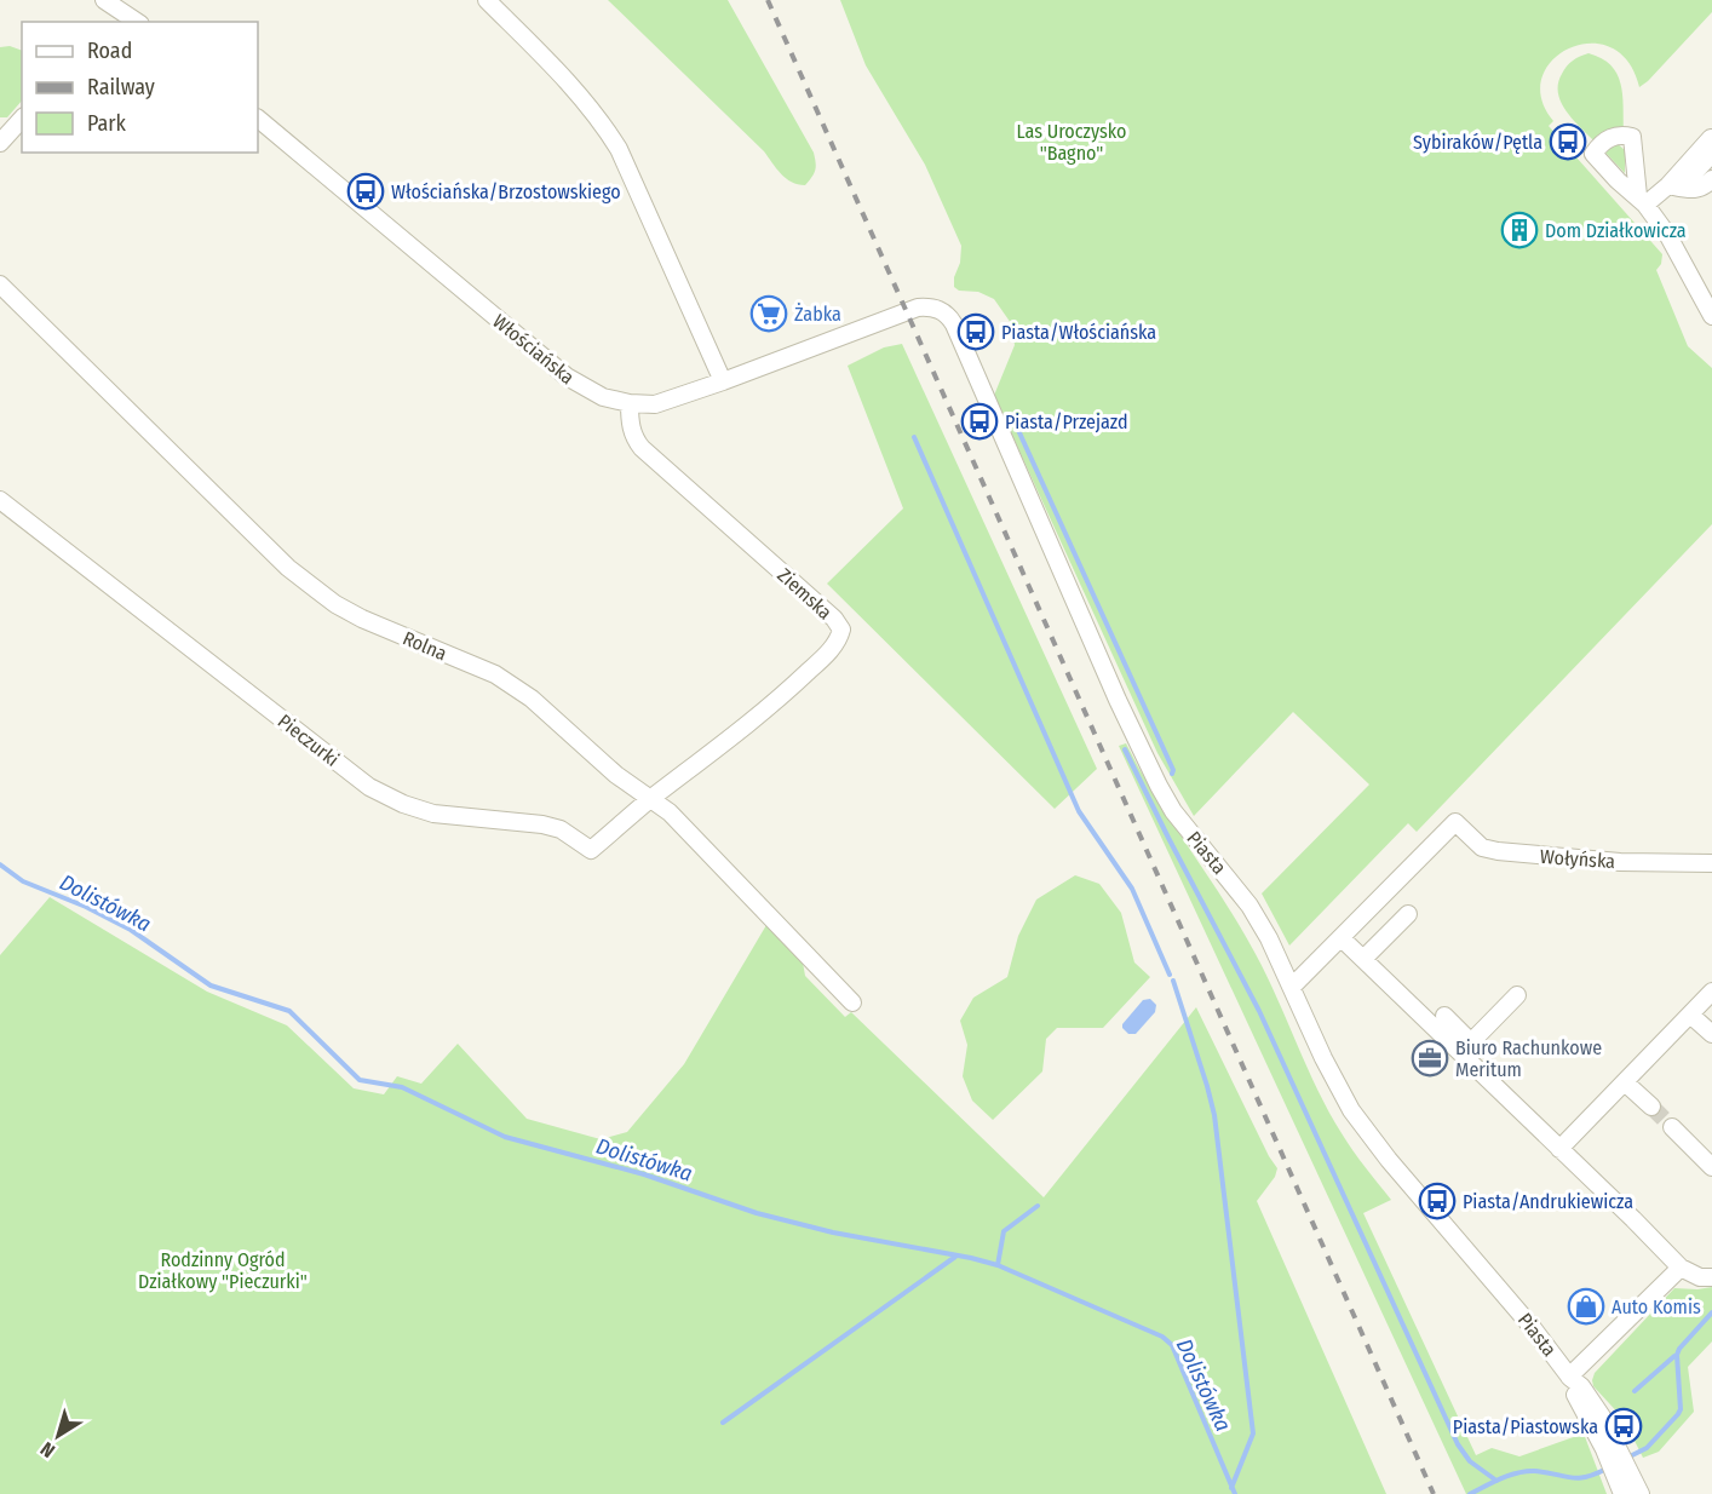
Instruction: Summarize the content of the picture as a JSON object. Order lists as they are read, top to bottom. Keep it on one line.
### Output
{"streets":{"street":["Włościańska","Ziemska","Rolna","Pieczurki","Piasta","Wołyńska"]},"crossings":[["Włościańska","Ziemska"],["Włościańska","Piasta"],["Ziemska","Rolna"],["Ziemska","Pieczurki"],["Rolna","Pieczurki"]],"water":["Dolistówka"],"parks":["Las Uroczysko \"Bagno\"","Rodzinny Ogród Działkowy \"Pieczurki\""],"places":{"bus stop":["Sybiraków/Pętla","Włościańska/Brzostowskiego","Piasta/Włościańska","Piasta/Przejazd","Piasta/Andrukiewicza","Piasta/Piastowska"],"building":["Dom Działkowicza"],"supermarket":["Żabka"],"office":["Biuro Rachunkowe Meritum"],"shop":["Auto Komis"]},"legend":["Road","Railway","Park"],"north":"bottom left"}
